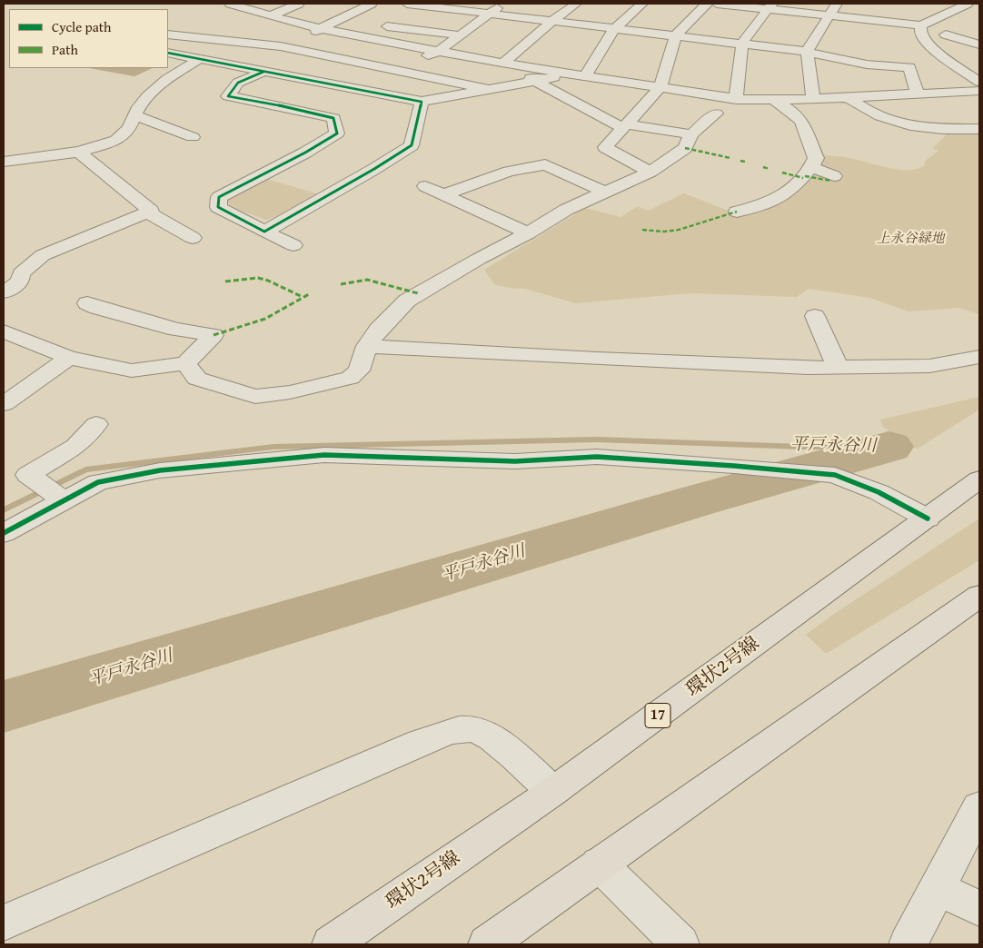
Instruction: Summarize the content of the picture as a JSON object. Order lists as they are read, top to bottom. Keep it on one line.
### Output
{"streets":{"main road":["環状2号線","17"]},"water":["平戸永谷川"],"parks":["上永谷緑地"],"legend":["Cycle path","Path"]}
